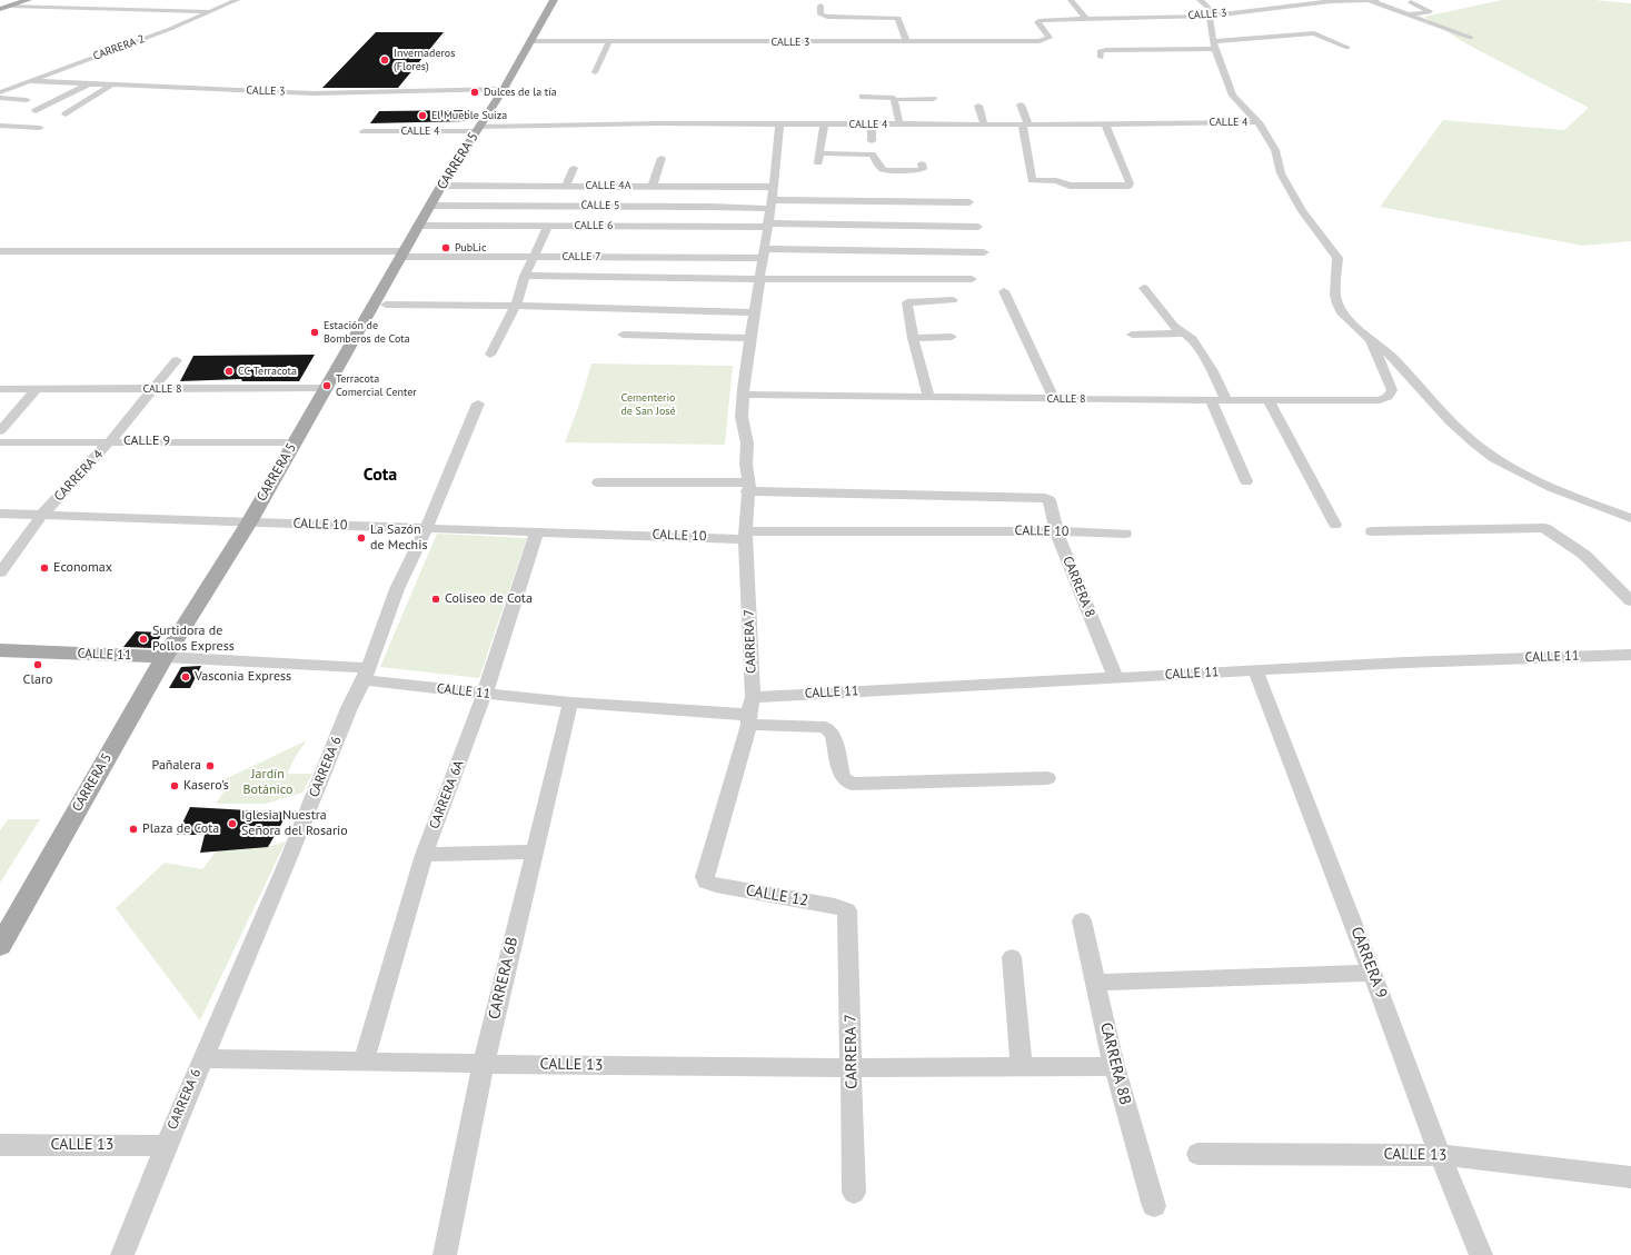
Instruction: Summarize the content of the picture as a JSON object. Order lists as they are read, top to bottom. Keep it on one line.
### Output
{"streets":{"main road":["CARRERA 5","CALLE 11"],"street":["CALLE 3","CARRERA 2","CALLE 4","CALLE 4A","CALLE 5","CALLE 6","CALLE 7","CALLE 8","CALLE 9","CARRERA 4","CALLE 10","CARRERA 8","CARRERA 7","CARRERA 6","CARRERA 6A","CALLE 12","CARRERA 9","CARRERA 6B","CARRERA 8B","CALLE 13"]},"crossings":[["CALLE 3","CARRERA 2"],["CALLE 3","CARRERA 5"],["CALLE 4","CARRERA 5"],["CALLE 4","CARRERA 7"],["CARRERA 5","CALLE 4A"],["CARRERA 5","CALLE 5"],["CARRERA 5","CALLE 6"],["CARRERA 5","CALLE 7"],["CARRERA 5","CALLE 8"],["CARRERA 5","CALLE 9"],["CARRERA 5","CALLE 10"],["CARRERA 5","CALLE 11"],["CALLE 4A","CARRERA 7"],["CALLE 5","CARRERA 7"],["CALLE 6","CARRERA 7"],["CALLE 7","CARRERA 7"],["CALLE 8","CARRERA 4"],["CALLE 8","CARRERA 7"],["CALLE 9","CARRERA 4"],["CARRERA 4","CALLE 10"],["CALLE 10","CARRERA 8"],["CALLE 10","CARRERA 7"],["CALLE 10","CARRERA 6"],["CALLE 10","CARRERA 6A"],["CARRERA 8","CARRERA 7"],["CARRERA 8","CALLE 11"],["CARRERA 7","CALLE 11"],["CARRERA 7","CALLE 12"],["CARRERA 7","CALLE 13"],["CALLE 11","CARRERA 6"],["CALLE 11","CARRERA 6A"],["CALLE 11","CARRERA 9"],["CALLE 11","CARRERA 6B"],["CARRERA 6","CALLE 13"],["CARRERA 6A","CALLE 13"],["CARRERA 9","CALLE 13"],["CARRERA 6B","CALLE 13"],["CARRERA 8B","CALLE 13"]],"districts":["Cota"],"parks":["Cementerio de San José","Jardín Botánico"],"places":["Invernaderos (Flores)","Dulces de la tía","El Mueble Suiza","PubLic","Estación de Bomberos de Cota","CC Terracota","Terracota Comercial Center","La Sazón de Mechis","Economax","Coliseo de Cota","Surtidora de Pollos Express","Claro","Vasconia Express","Pañalera","Kasero's","Iglesia Nuestra Señora del Rosario","Plaza de Cota"]}
